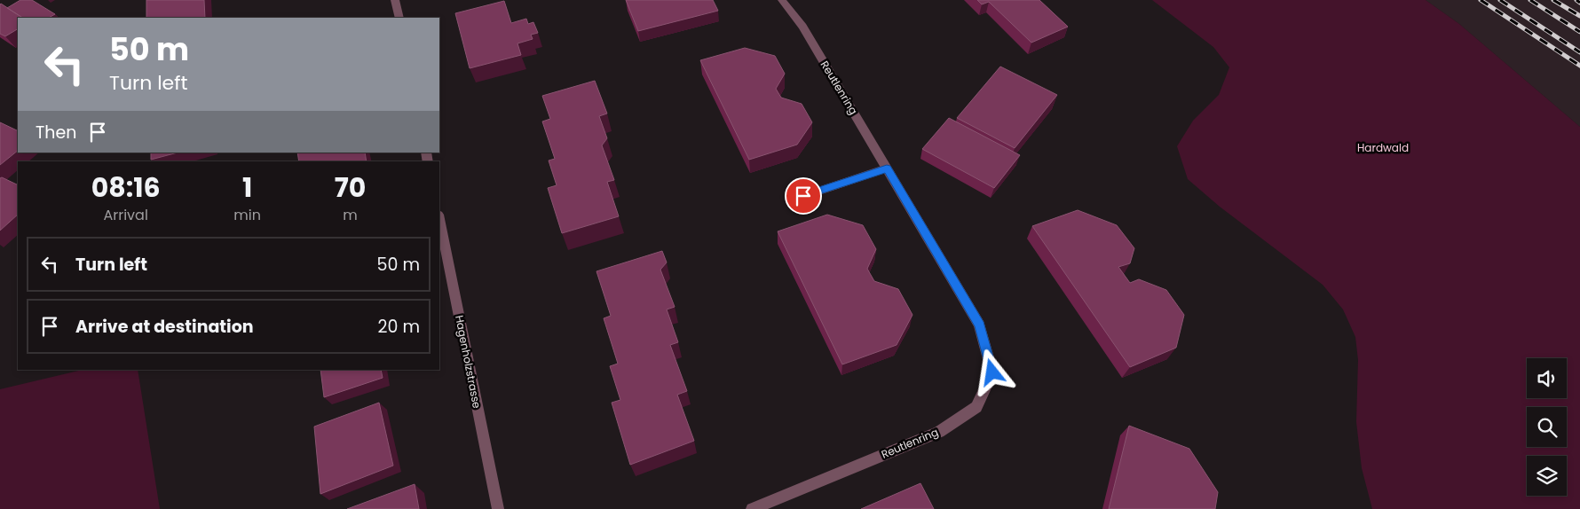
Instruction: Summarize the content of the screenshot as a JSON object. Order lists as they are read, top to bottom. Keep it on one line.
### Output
{"streets":{"street":["Reutlenring","Hagenholzstrasse"]},"parks":["Hardwald"],"page":{"turn":["50 m","Turn left"],"then":"Then","eta":["08:16","Arrival","1","min","70","m"],"list":[{"name":"Turn left","value":"50 m"},{"name":"Arrive at destination","value":"20 m"}]}}
